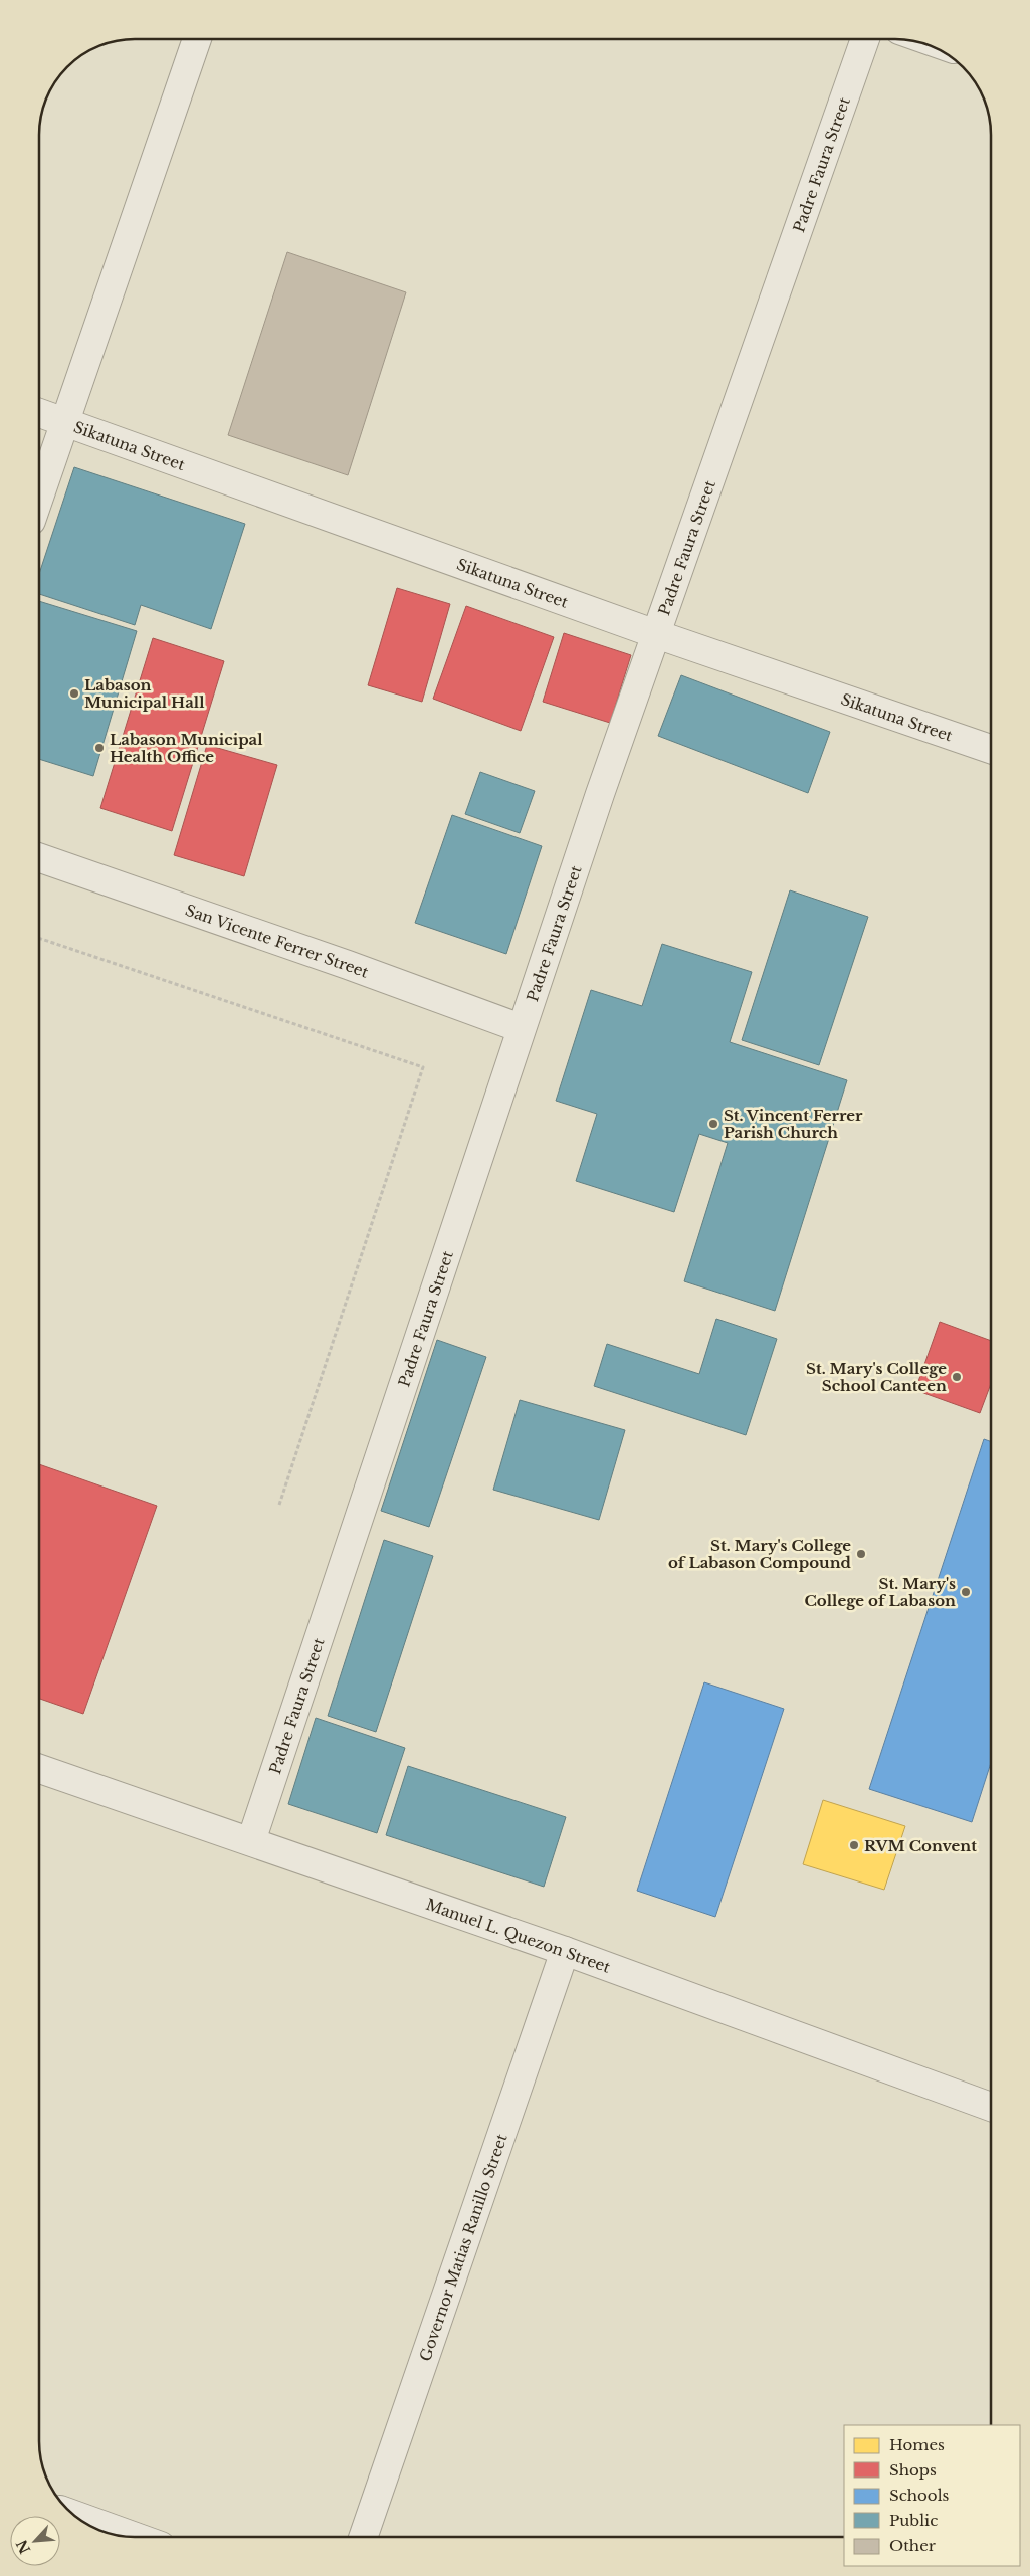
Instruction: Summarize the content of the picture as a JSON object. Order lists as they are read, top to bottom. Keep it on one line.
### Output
{"streets":{"street":["Padre Faura Street","Sikatuna Street","San Vicente Ferrer Street","Manuel L. Quezon Street","Governor Matias Ranillo Street"]},"crossings":[["Padre Faura Street","Sikatuna Street"],["Padre Faura Street","San Vicente Ferrer Street"],["Padre Faura Street","Manuel L. Quezon Street"],["Manuel L. Quezon Street","Governor Matias Ranillo Street"]],"places":["Labason Municipal Hall","Labason Municipal Health Office","St. Vincent Ferrer Parish Church","St. Mary's College School Canteen","St. Mary's College of Labason Compound","St. Mary's College of Labason","RVM Convent"],"legend":["Homes","Shops","Schools","Public","Other"],"north":"bottom left"}
